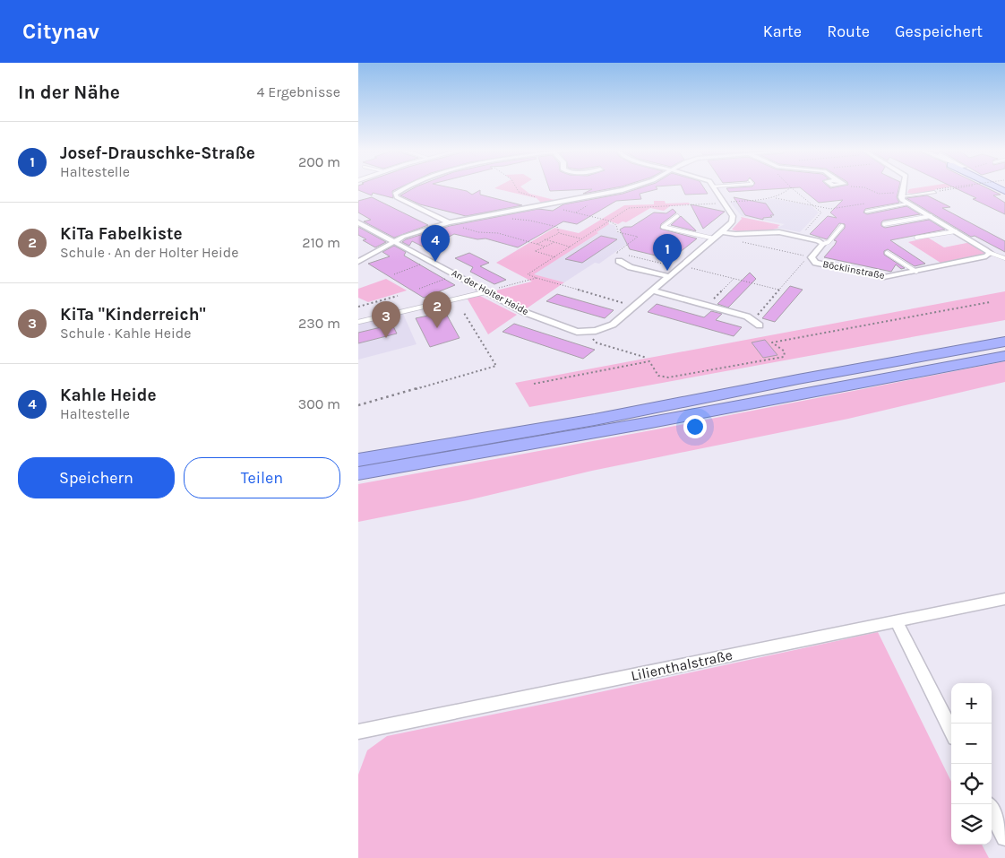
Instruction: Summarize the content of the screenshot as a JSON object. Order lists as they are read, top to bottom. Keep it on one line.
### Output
{"streets":{"street":["Böcklinstraße","An der Holter Heide","Lilienthalstraße"]},"page":{"header":"Citynav","nav":["Karte","Route","Gespeichert"],"heading":["In der Nähe","4 Ergebnisse"],"list":[{"mark":"1","name":"Josef-Drauschke-Straße","note":"Haltestelle","value":"200 m"},{"mark":"2","name":"KiTa Fabelkiste","note":"Schule · An der Holter Heide","value":"210 m"},{"mark":"3","name":"KiTa \"Kinderreich\"","note":"Schule · Kahle Heide","value":"230 m"},{"mark":"4","name":"Kahle Heide","note":"Haltestelle","value":"300 m"}],"pins":["4","1","2","3"],"buttons":["Speichern","Teilen"],"map_buttons":["+","−"]}}
